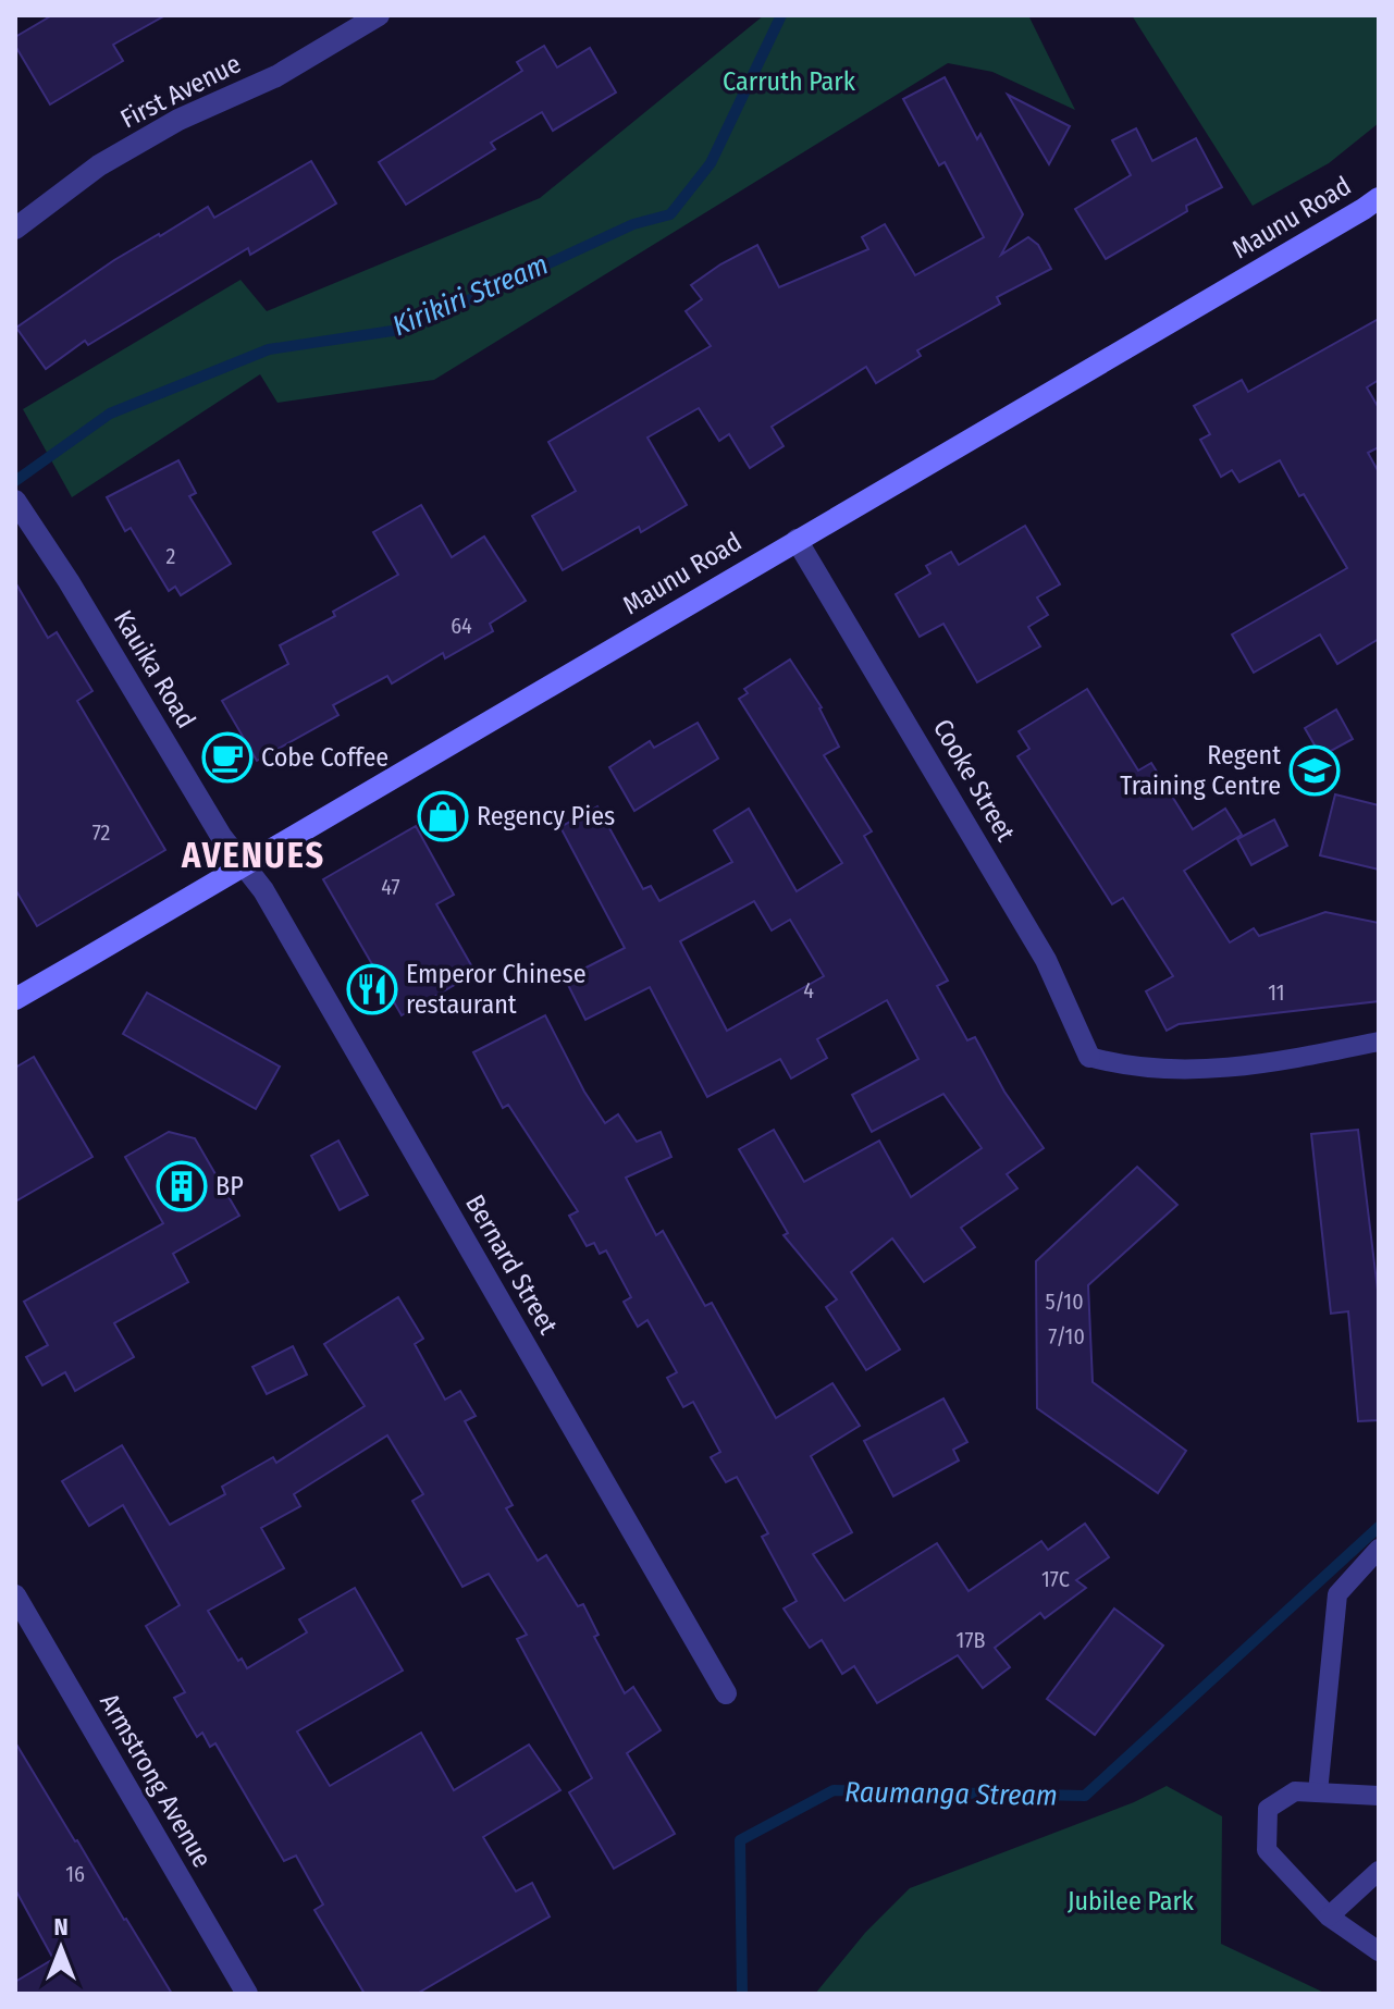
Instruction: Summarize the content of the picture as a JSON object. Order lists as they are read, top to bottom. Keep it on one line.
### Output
{"streets":{"main road":["Maunu Road"],"street":["First Avenue","Kauika Road","Cooke Street","Bernard Street","Armstrong Avenue"]},"crossings":[["Maunu Road","Kauika Road"],["Maunu Road","Cooke Street"],["Maunu Road","Bernard Street"],["Kauika Road","Bernard Street"]],"districts":["AVENUES"],"water":["Kirikiri Stream","Raumanga Stream"],"parks":["Carruth Park","Jubilee Park"],"places":{"cafe":["Cobe Coffee"],"school or university":["Regent Training Centre"],"shop":["Regency Pies"],"restaurant":["Emperor Chinese restaurant"],"building":["BP"]},"house_numbers":["2","64","72","47","4","11","5/10","7/10","17C","17B","16"],"north":"top"}
